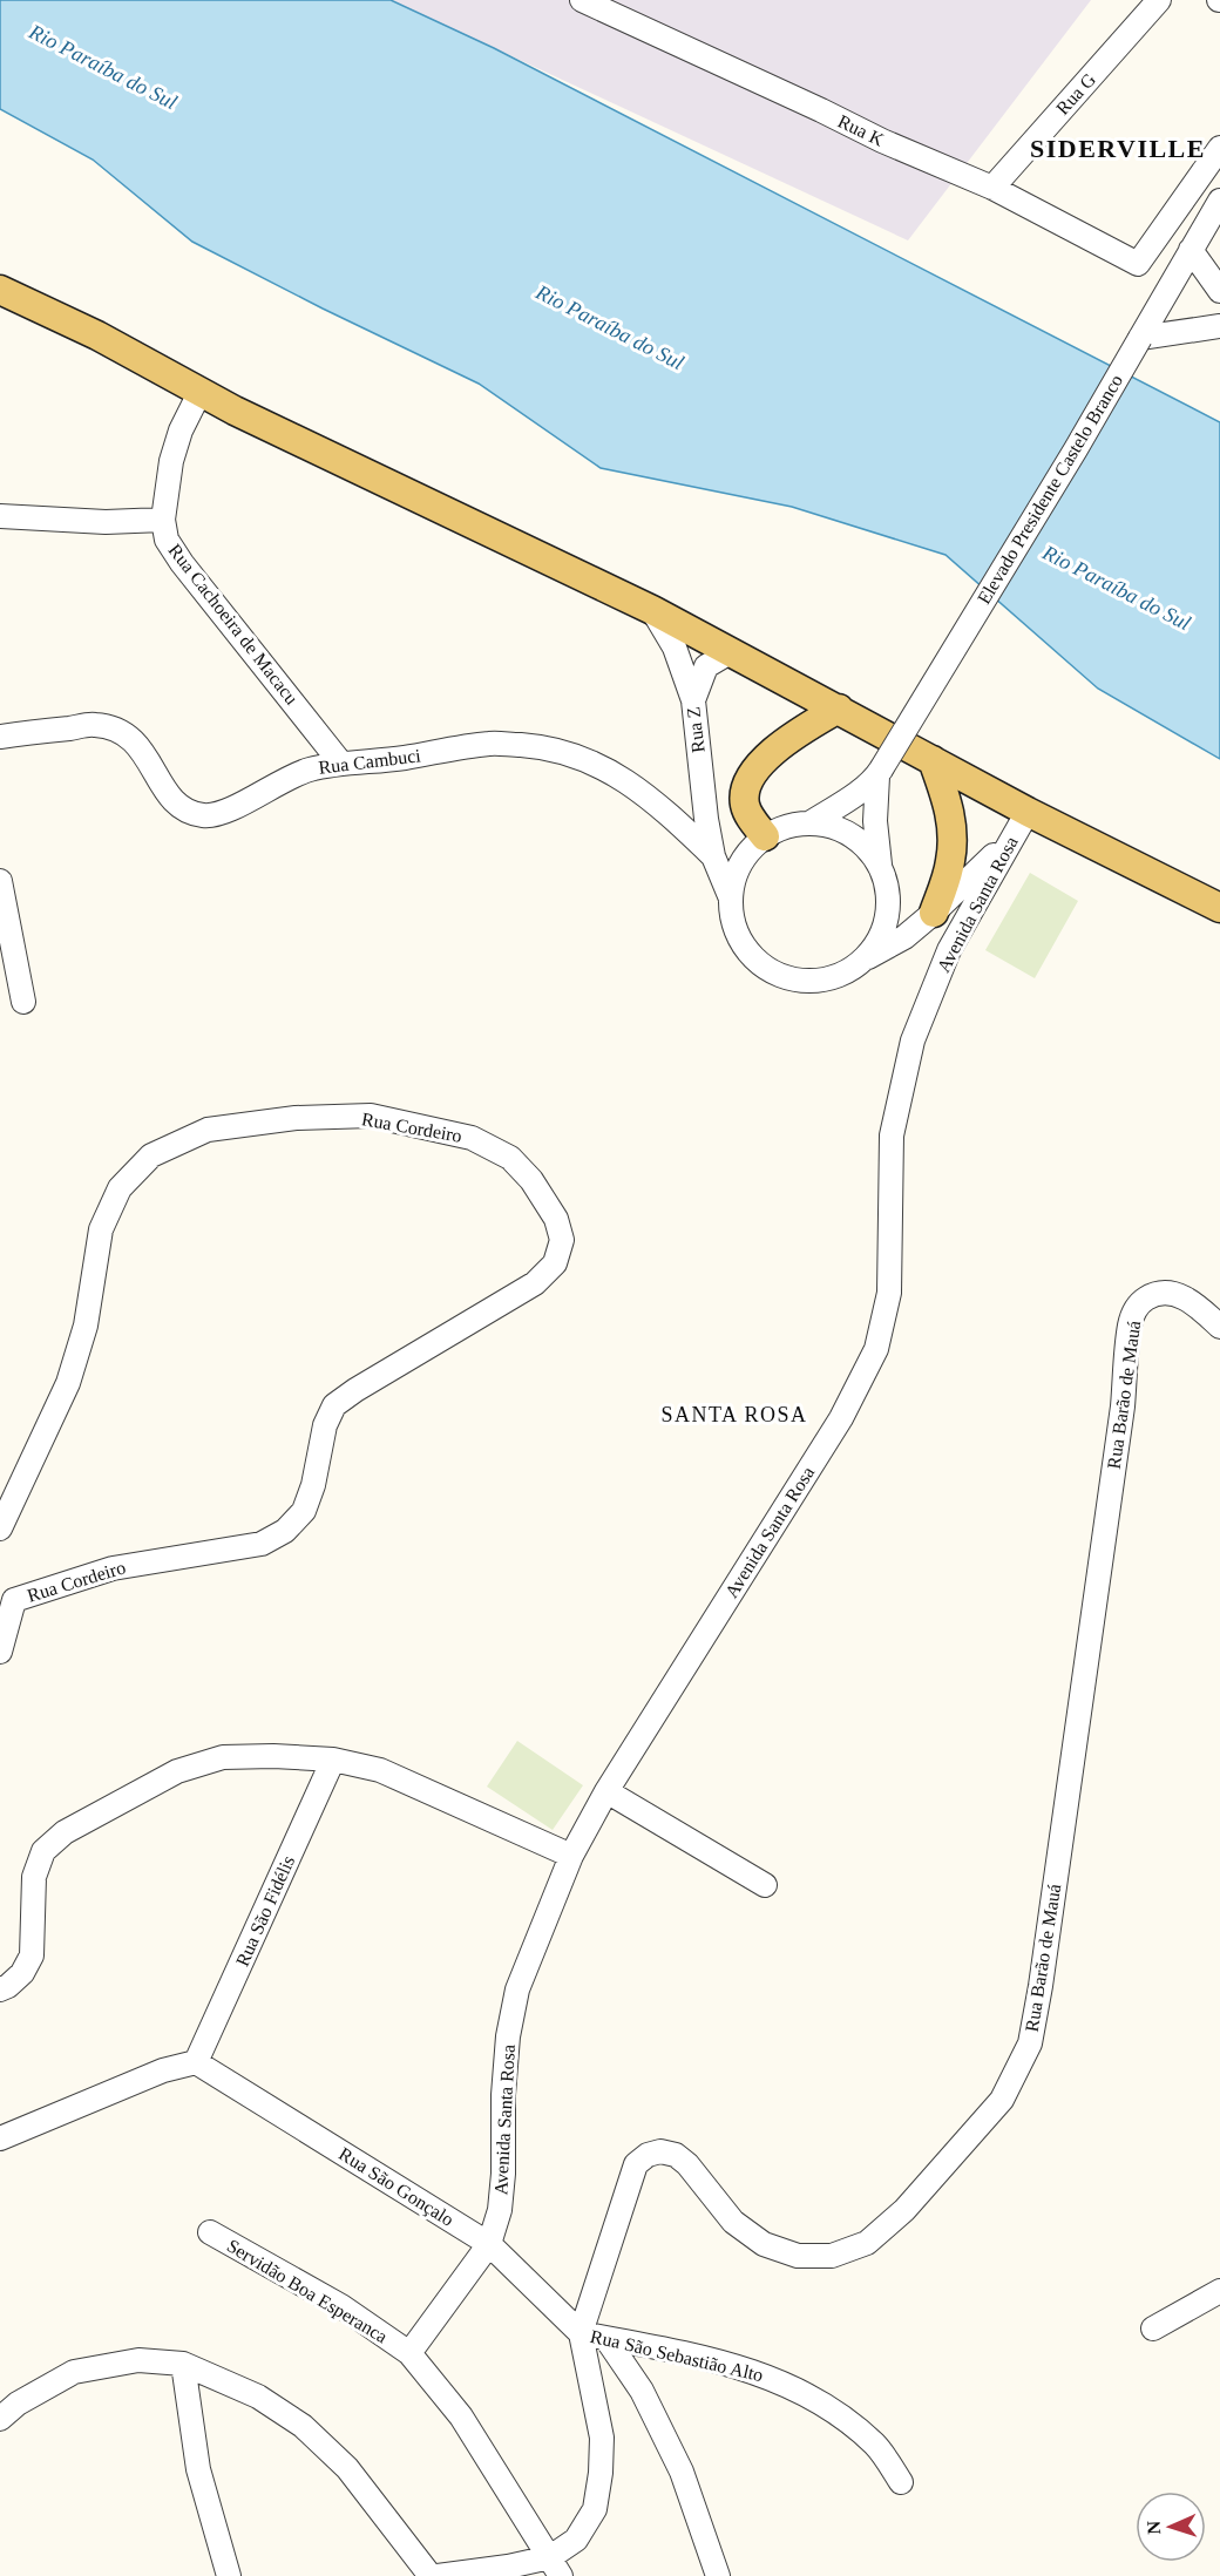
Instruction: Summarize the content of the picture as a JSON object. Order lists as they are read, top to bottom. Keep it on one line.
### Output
{"streets":{"street":["Rua G","Rua K","Elevado Presidente Castelo Branco","Rua Cachoeira de Macacu","Rua Z","Rua Cambuci","Avenida Santa Rosa","Rua Cordeiro","Rua Barão de Mauá","Rua São Fidélis","Rua São Gonçalo","Servidão Boa Esperanca","Rua São Sebastião Alto"]},"crossings":[["Rua G","Rua K"],["Rua Cachoeira de Macacu","Rua Cambuci"],["Rua Z","Rua Cambuci"],["Avenida Santa Rosa","Rua São Gonçalo"],["Avenida Santa Rosa","Servidão Boa Esperanca"],["Rua Barão de Mauá","Rua São Gonçalo"],["Rua Barão de Mauá","Rua São Sebastião Alto"],["Rua São Fidélis","Rua São Gonçalo"],["Rua São Gonçalo","Rua São Sebastião Alto"]],"districts":["SIDERVILLE","SANTA ROSA"],"water":["Rio Paraíba do Sul"],"north":"left"}
